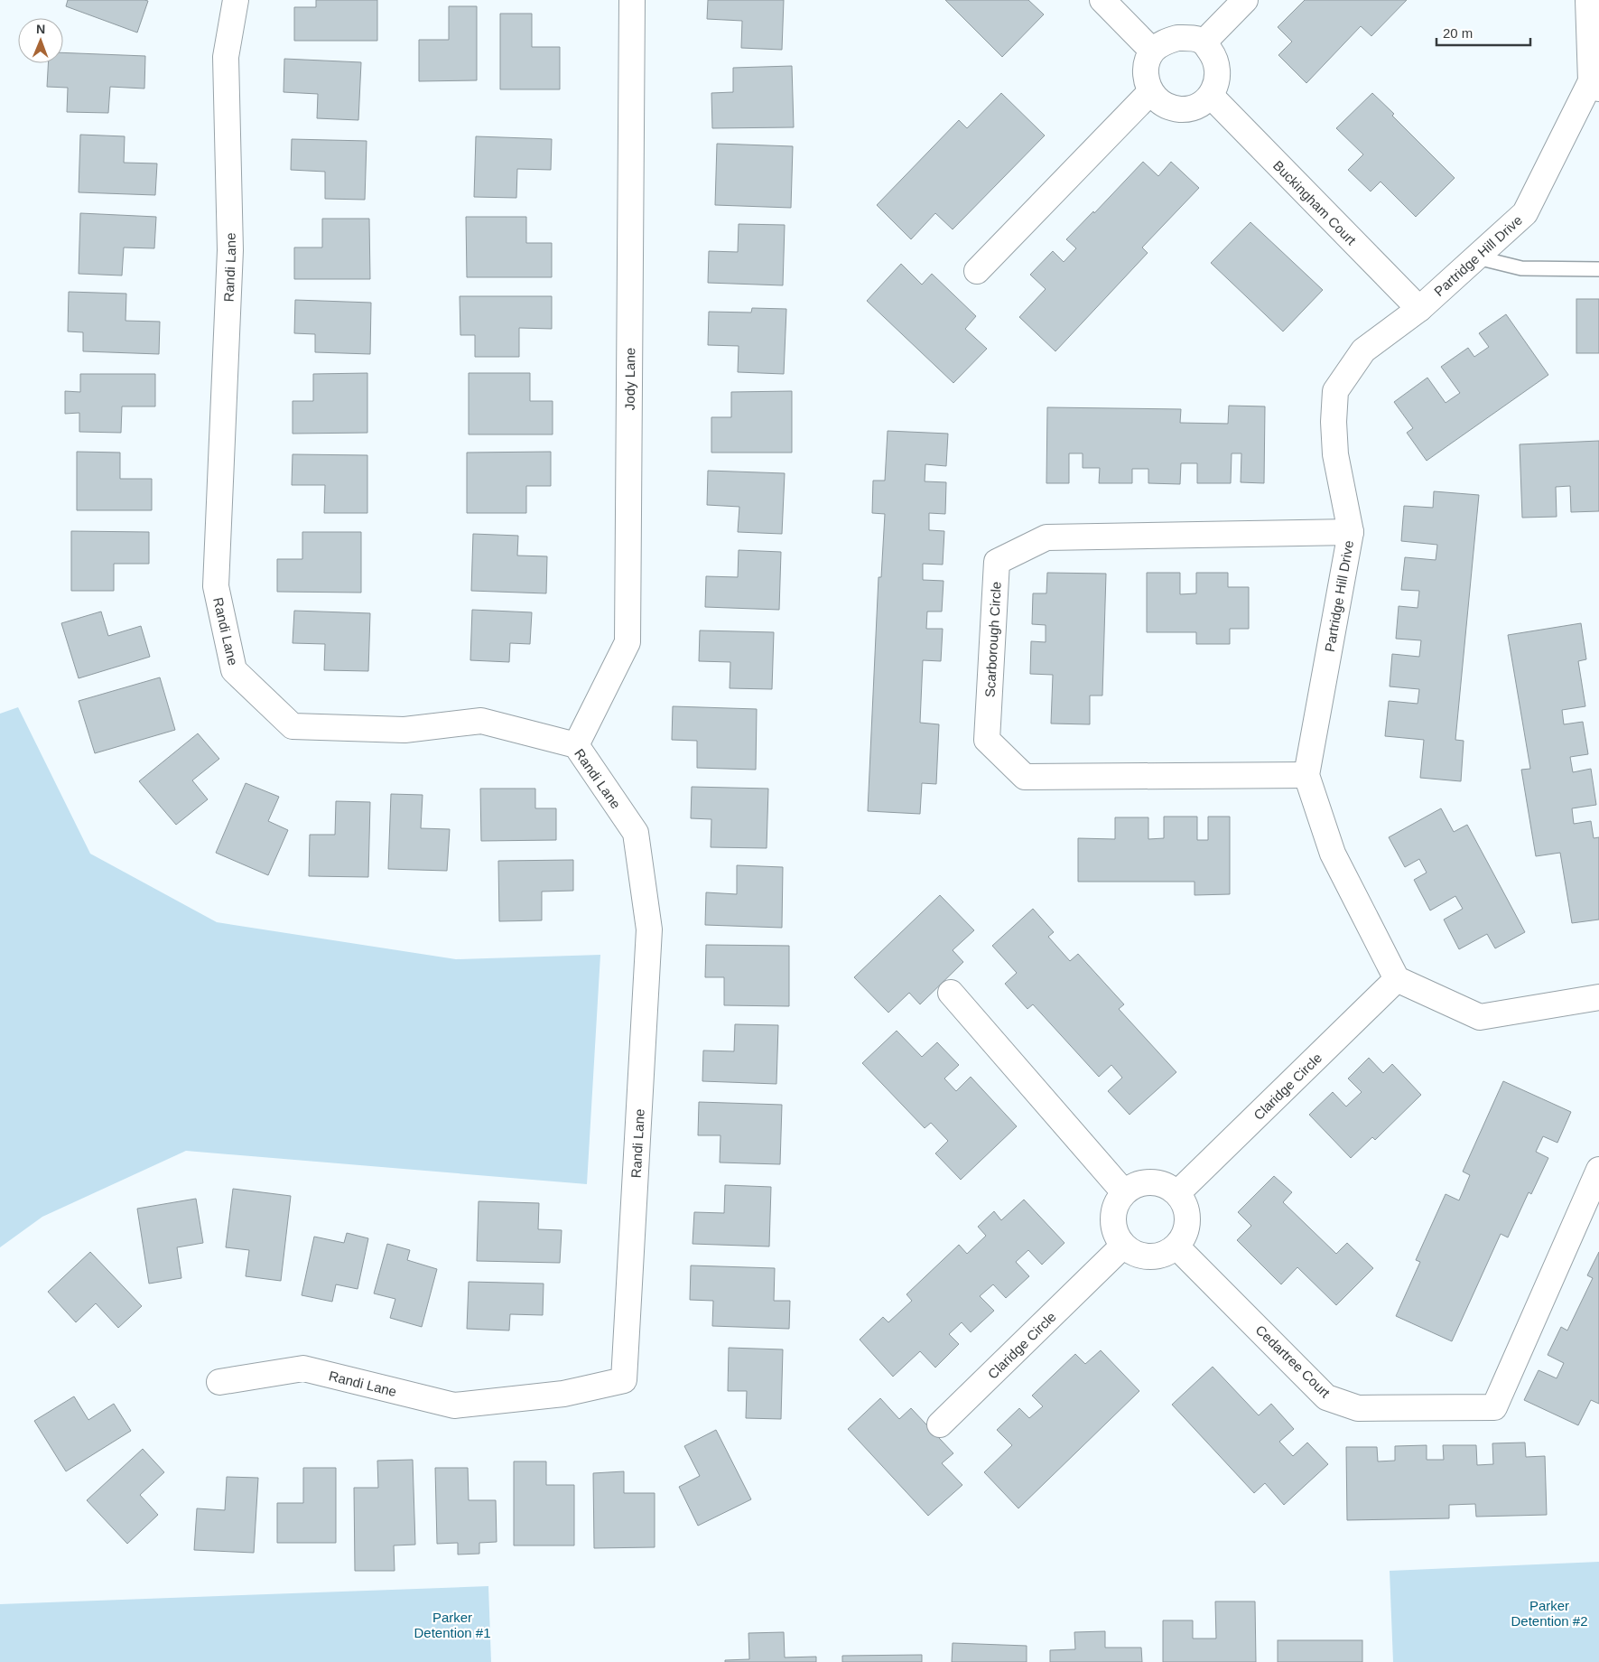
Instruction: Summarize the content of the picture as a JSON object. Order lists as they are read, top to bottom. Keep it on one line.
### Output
{"streets":{"street":["Buckingham Court","Partridge Hill Drive","Randi Lane","Jody Lane","Scarborough Circle","Claridge Circle","Cedartree Court"]},"crossings":[["Buckingham Court","Partridge Hill Drive"],["Partridge Hill Drive","Scarborough Circle"],["Partridge Hill Drive","Claridge Circle"],["Randi Lane","Jody Lane"],["Claridge Circle","Cedartree Court"]],"parks":["Parker Detention #2","Parker Detention #1"],"scale_bar":"20 m","north":"top"}
